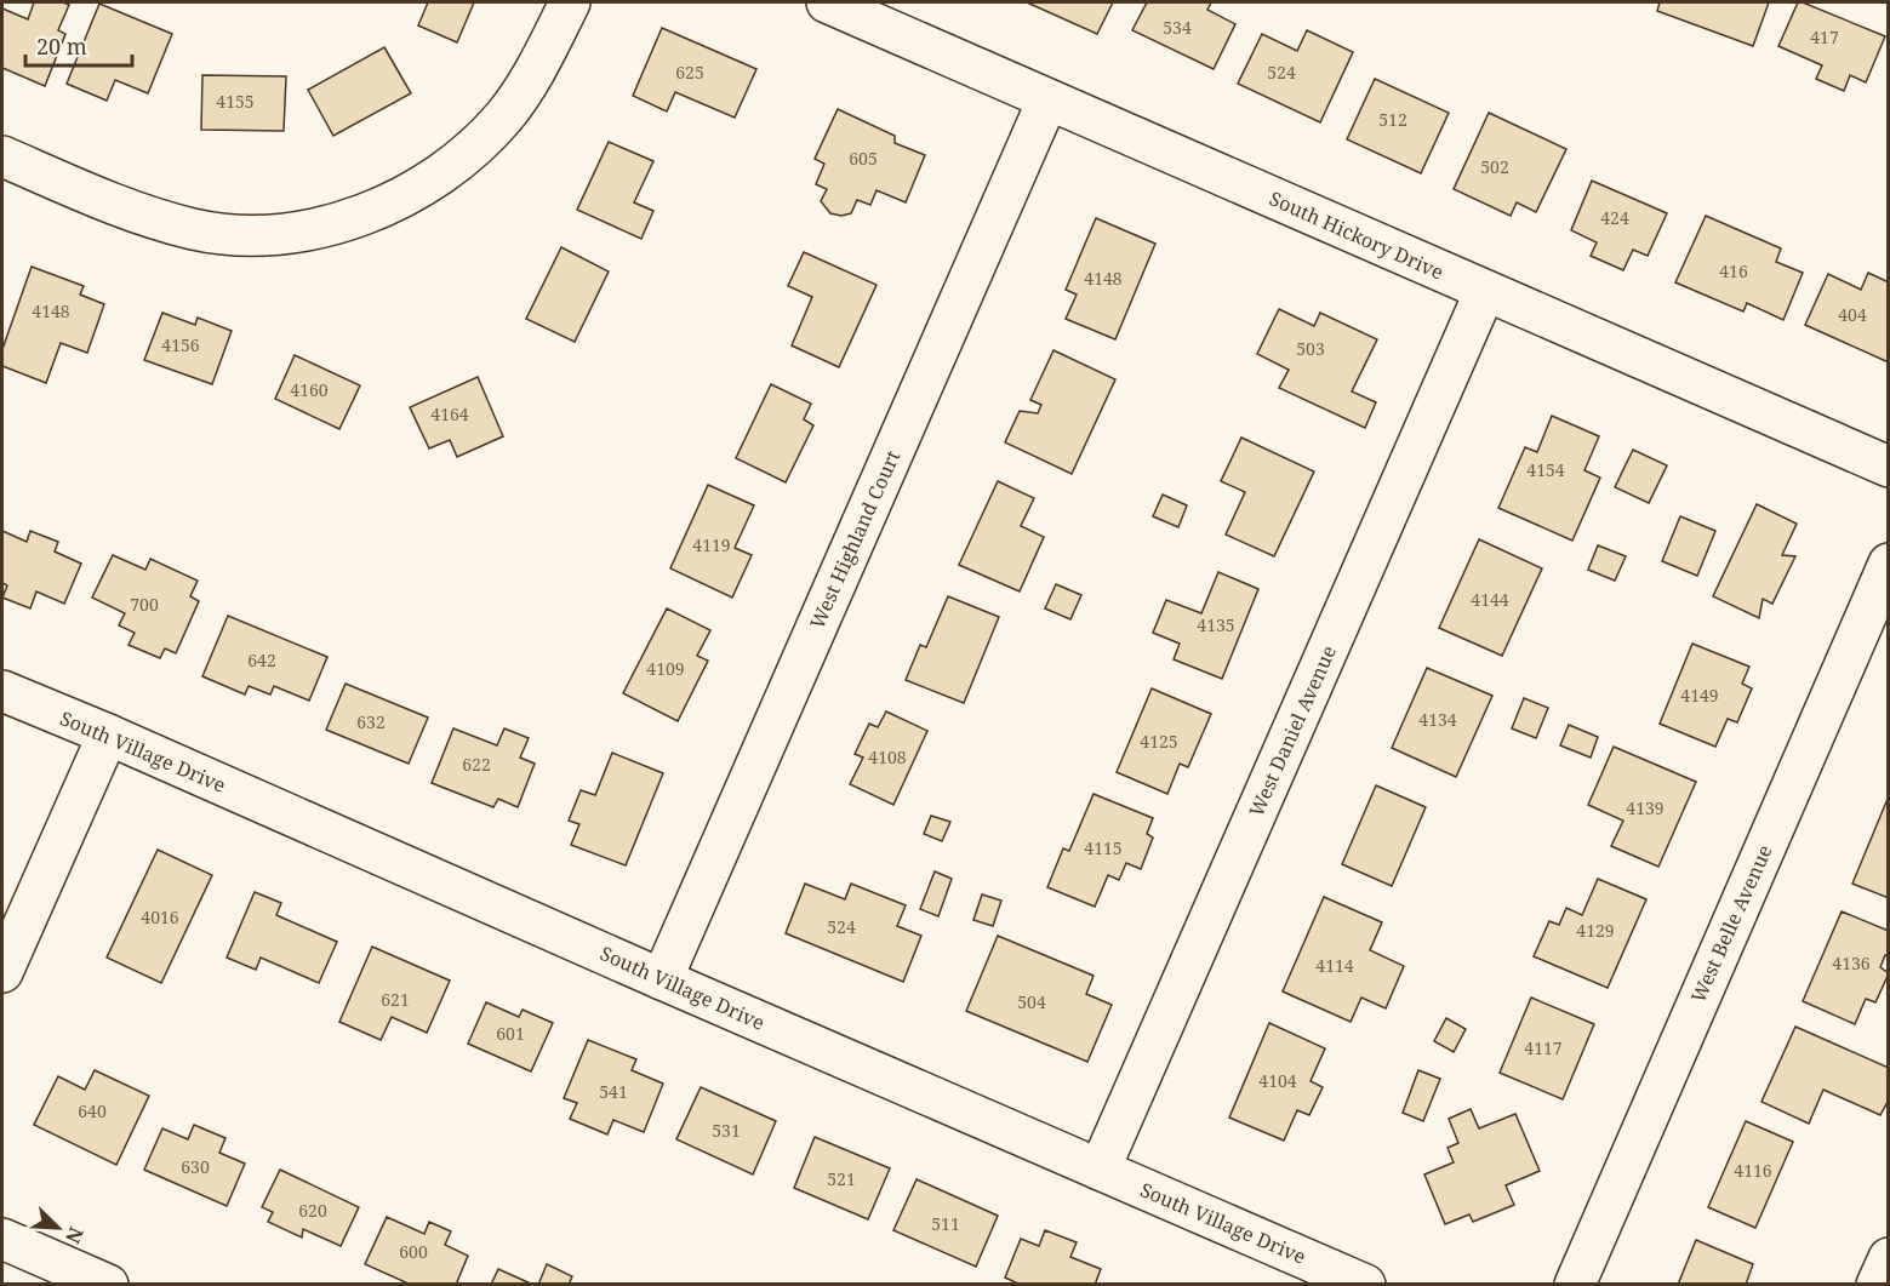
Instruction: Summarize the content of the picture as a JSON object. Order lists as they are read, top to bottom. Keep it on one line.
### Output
{"streets":{"street":["South Hickory Drive","West Highland Court","West Daniel Avenue","South Village Drive","West Belle Avenue"]},"crossings":[["South Hickory Drive","West Highland Court"],["South Hickory Drive","West Daniel Avenue"],["West Highland Court","South Village Drive"],["West Daniel Avenue","South Village Drive"]],"house_numbers":["534","417","625","524","4155","512","605","502","424","416","4148","4148","404","4156","503","4160","4164","4154","4119","4144","700","4135","642","4109","4149","4134","632","4125","4108","622","4139","4115","4016","524","4129","4136","4114","621","504","601","4117","4104","541","640","531","630","4116","521","620","511","600"],"scale_bar":"20 m","north":"bottom right"}
